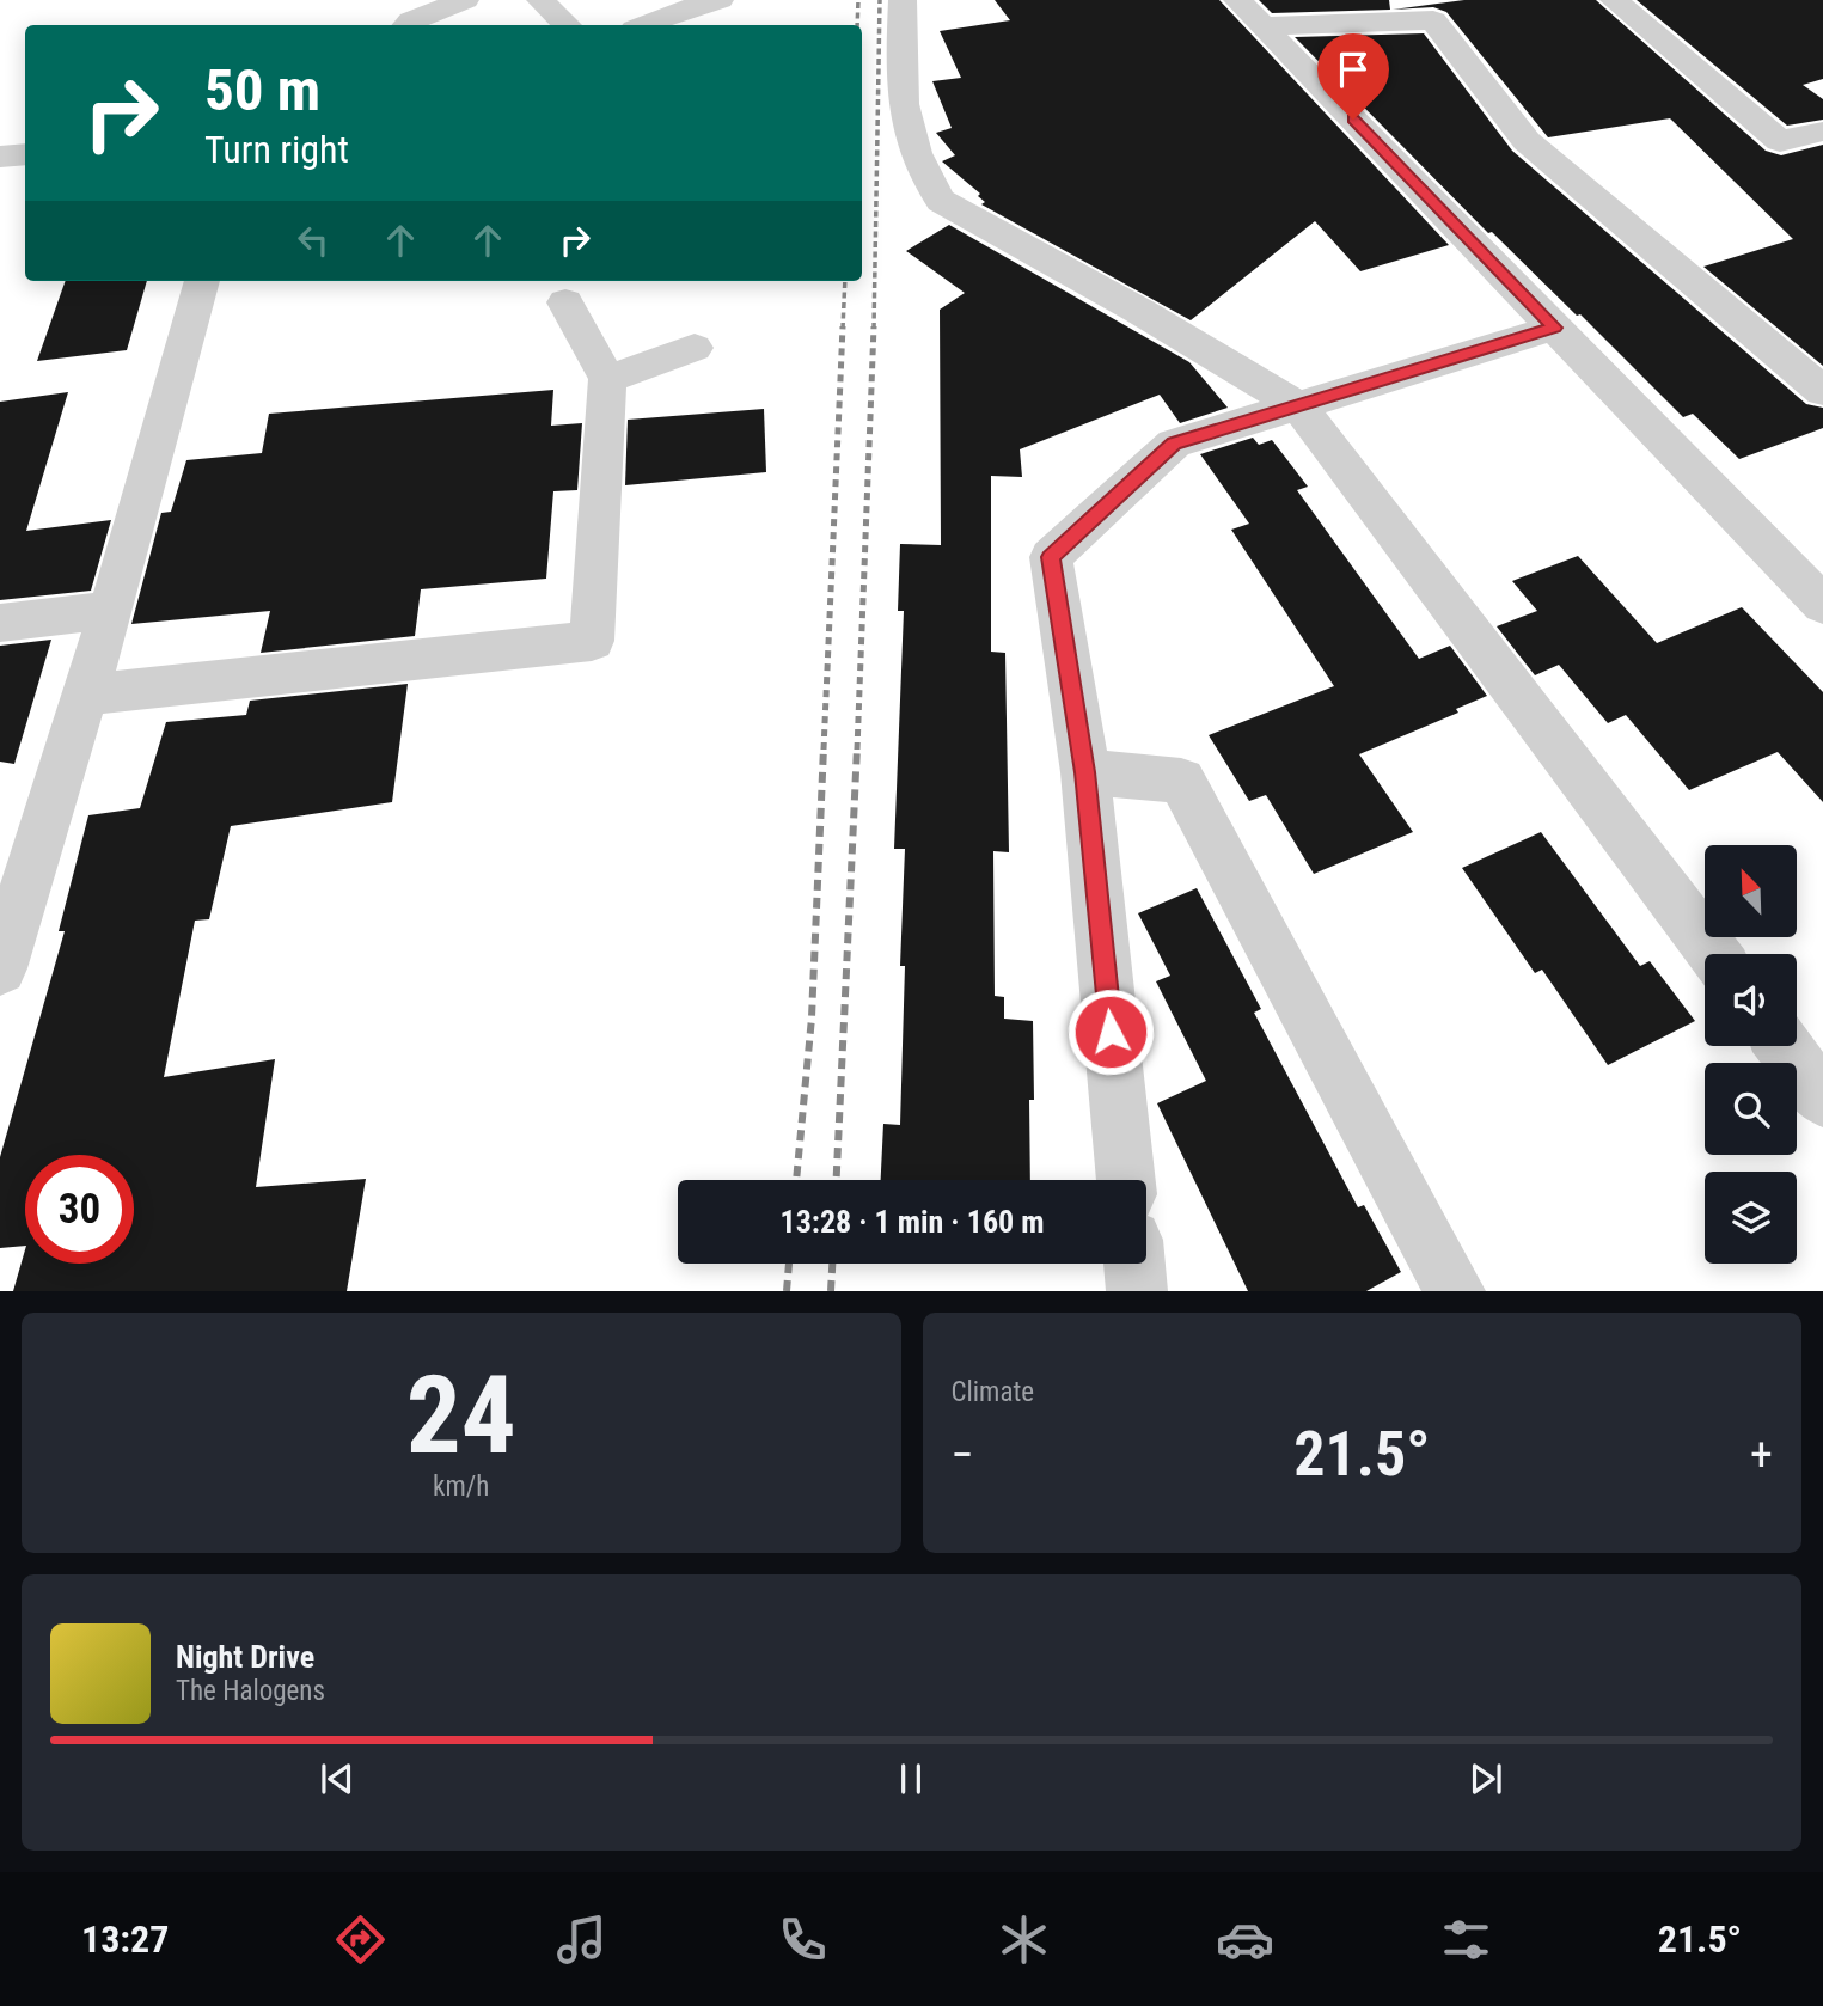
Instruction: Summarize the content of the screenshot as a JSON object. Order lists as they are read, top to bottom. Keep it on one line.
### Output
{"north":"top left","page":{"turn":["50 m","Turn right"],"limit":"30","trip":"13:28 · 1 min · 160 m","tile":[["24","km/h"],"Climate"],"heat":["−","21.5°","+"],"song":["Night Drive","The Halogens"],"tabs":["13:27","21.5°"]}}
